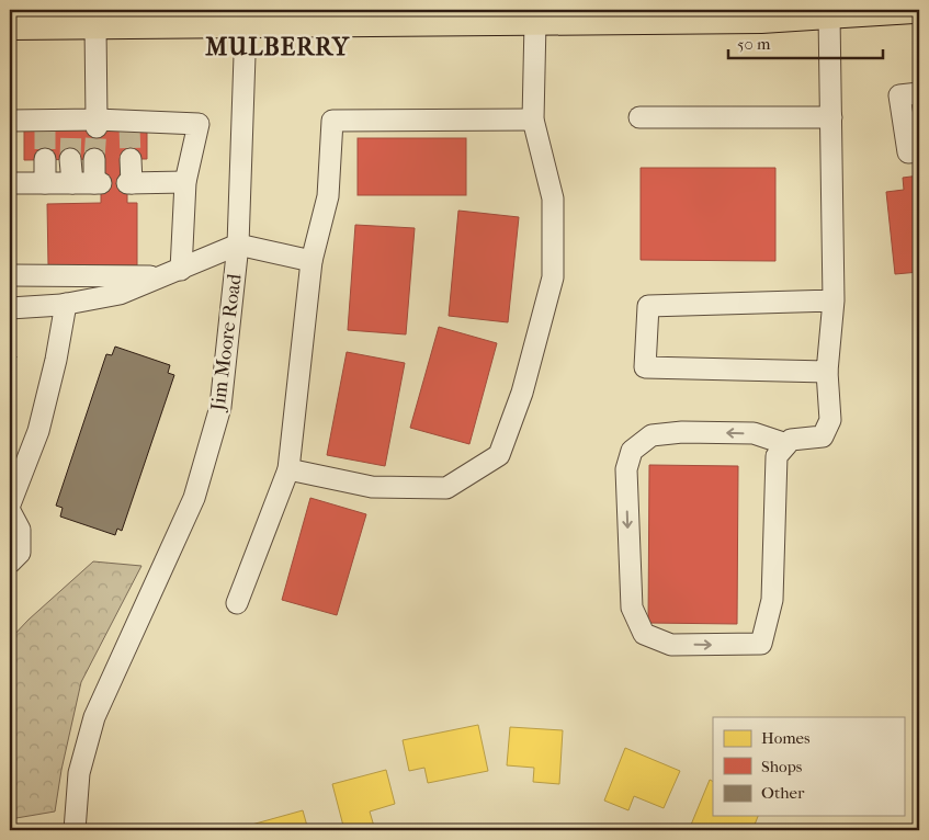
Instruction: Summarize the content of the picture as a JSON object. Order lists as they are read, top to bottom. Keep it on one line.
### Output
{"streets":{"street":["Jim Moore Road"]},"districts":["MULBERRY"],"legend":["Homes","Shops","Other"],"scale_bar":"50 m"}
